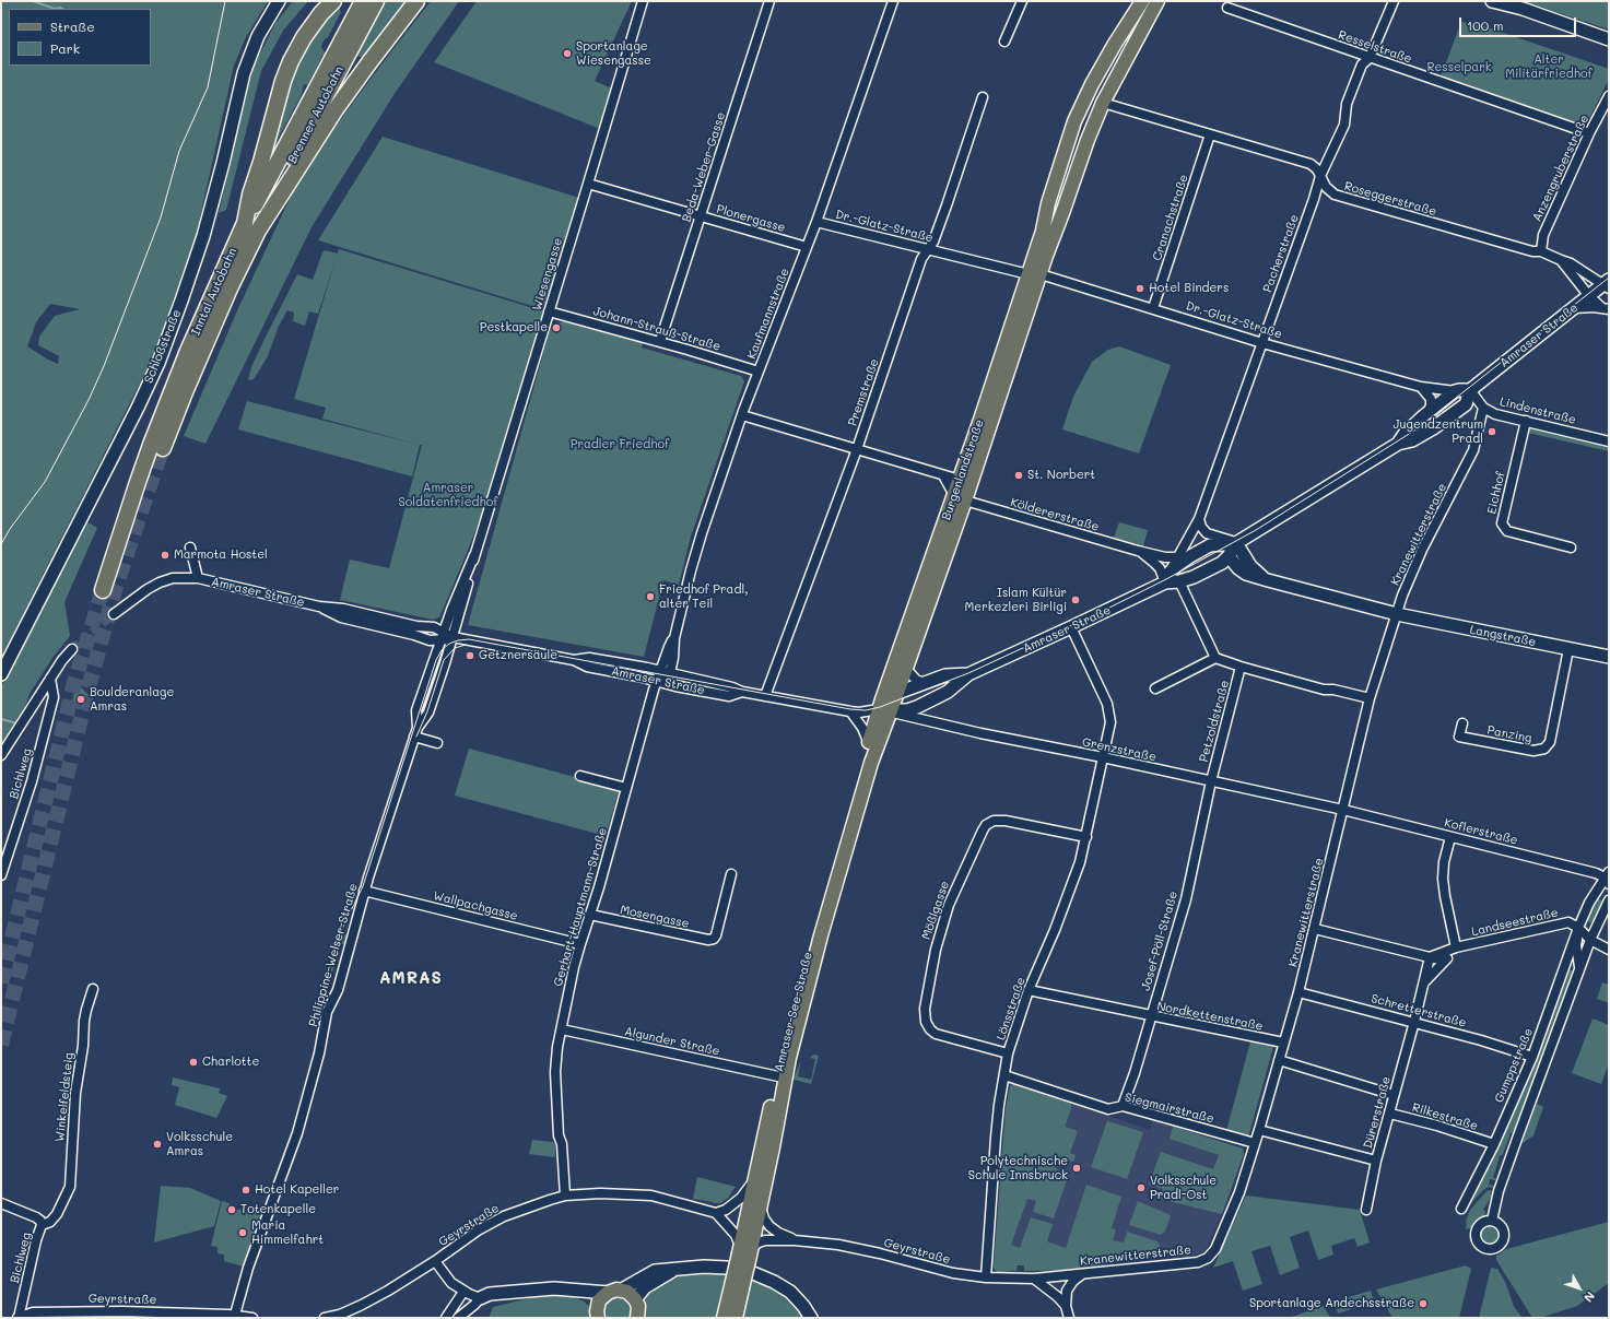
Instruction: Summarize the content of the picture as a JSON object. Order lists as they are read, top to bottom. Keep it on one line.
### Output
{"streets":{"highway":["Brenner Autobahn","Inntal Autobahn"],"main road":["Burgenlandstraße","Amraser-See-Straße"],"street":["Resselstraße","Beda-Weber-Gasse","Anzengruberstraße","Roseggerstraße","Cranachstraße","Plonergasse","Dr.-Glatz-Straße","Pacherstraße","Wiesengasse","Kaufmannstraße","Johann-Strauß-Straße","Amraser Straße","Schloßstraße","Premstraße","Lindenstraße","Eichhof","Köldererstraße","Kranewitterstraße","Langstraße","Petzoldstraße","Panzing","Grenzstraße","Bichlweg","Koflerstraße","Wallpachgasse","Gerhart-Hauptmann-Straße","Mößlgasse","Mosengasse","Landseestraße","Josef-Pöll-Straße","Philippine-Welser-Straße","Lönsstraße","Schretterstraße","Nordkettenstraße","Algunder Straße","Gumppstraße","Winkelfeldsteig","Siegmairstraße","Dürerstraße","Rilkestraße","Geyrstraße"]},"crossings":[["Resselstraße","Anzengruberstraße"],["Resselstraße","Pacherstraße"],["Brenner Autobahn","Inntal Autobahn"],["Beda-Weber-Gasse","Plonergasse"],["Beda-Weber-Gasse","Johann-Strauß-Straße"],["Anzengruberstraße","Roseggerstraße"],["Roseggerstraße","Cranachstraße"],["Roseggerstraße","Pacherstraße"],["Roseggerstraße","Amraser Straße"],["Cranachstraße","Dr.-Glatz-Straße"],["Plonergasse","Wiesengasse"],["Plonergasse","Kaufmannstraße"],["Dr.-Glatz-Straße","Pacherstraße"],["Dr.-Glatz-Straße","Kaufmannstraße"],["Dr.-Glatz-Straße","Amraser Straße"],["Dr.-Glatz-Straße","Premstraße"],["Dr.-Glatz-Straße","Burgenlandstraße"],["Pacherstraße","Amraser Straße"],["Pacherstraße","Köldererstraße"],["Wiesengasse","Johann-Strauß-Straße"],["Wiesengasse","Amraser Straße"],["Wiesengasse","Philippine-Welser-Straße"],["Kaufmannstraße","Johann-Strauß-Straße"],["Kaufmannstraße","Amraser Straße"],["Kaufmannstraße","Gerhart-Hauptmann-Straße"],["Amraser Straße","Premstraße"],["Amraser Straße","Lindenstraße"],["Amraser Straße","Burgenlandstraße"],["Amraser Straße","Köldererstraße"],["Amraser Straße","Langstraße"],["Amraser Straße","Grenzstraße"],["Amraser Straße","Gerhart-Hauptmann-Straße"],["Amraser Straße","Philippine-Welser-Straße"],["Amraser Straße","Lönsstraße"],["Amraser Straße","Amraser-See-Straße"],["Lindenstraße","Eichhof"],["Lindenstraße","Kranewitterstraße"],["Burgenlandstraße","Köldererstraße"],["Burgenlandstraße","Grenzstraße"],["Burgenlandstraße","Amraser-See-Straße"],["Kranewitterstraße","Langstraße"],["Kranewitterstraße","Grenzstraße"],["Kranewitterstraße","Koflerstraße"],["Kranewitterstraße","Schretterstraße"],["Kranewitterstraße","Nordkettenstraße"],["Kranewitterstraße","Siegmairstraße"],["Kranewitterstraße","Geyrstraße"],["Langstraße","Panzing"],["Petzoldstraße","Grenzstraße"],["Petzoldstraße","Josef-Pöll-Straße"],["Grenzstraße","Koflerstraße"],["Grenzstraße","Josef-Pöll-Straße"],["Grenzstraße","Lönsstraße"],["Grenzstraße","Amraser-See-Straße"],["Bichlweg","Winkelfeldsteig"],["Bichlweg","Geyrstraße"],["Koflerstraße","Gumppstraße"],["Wallpachgasse","Gerhart-Hauptmann-Straße"],["Wallpachgasse","Philippine-Welser-Straße"],["Gerhart-Hauptmann-Straße","Mosengasse"],["Gerhart-Hauptmann-Straße","Algunder Straße"],["Gerhart-Hauptmann-Straße","Geyrstraße"],["Mößlgasse","Lönsstraße"],["Landseestraße","Gumppstraße"],["Josef-Pöll-Straße","Nordkettenstraße"],["Josef-Pöll-Straße","Siegmairstraße"],["Philippine-Welser-Straße","Geyrstraße"],["Lönsstraße","Nordkettenstraße"],["Lönsstraße","Siegmairstraße"],["Lönsstraße","Geyrstraße"],["Schretterstraße","Gumppstraße"],["Schretterstraße","Dürerstraße"],["Amraser-See-Straße","Algunder Straße"],["Amraser-See-Straße","Geyrstraße"],["Gumppstraße","Rilkestraße"],["Dürerstraße","Rilkestraße"]],"districts":["AMRAS"],"parks":["Alter Militärfriedhof","Resselpark","Pradler Friedhof","Amraser Soldatenfriedhof"],"places":["Sportanlage Wiesengasse","Hotel Binders","Pestkapelle","Jugendzentrum Pradl","St. Norbert","Marmota Hostel","Friedhof Pradl, alter Teil","Islam Kültür Merkezleri Birligi","Getznersäule","Boulderanlage Amras","Charlotte","Volksschule Amras","Polytechnische Schule Innsbruck","Volksschule Pradl-Ost","Hotel Kapeller","Totenkapelle","Maria Himmelfahrt","Sportanlage Andechsstraße"],"legend":["Straße","Park"],"scale_bar":"100 m","north":"bottom right"}
